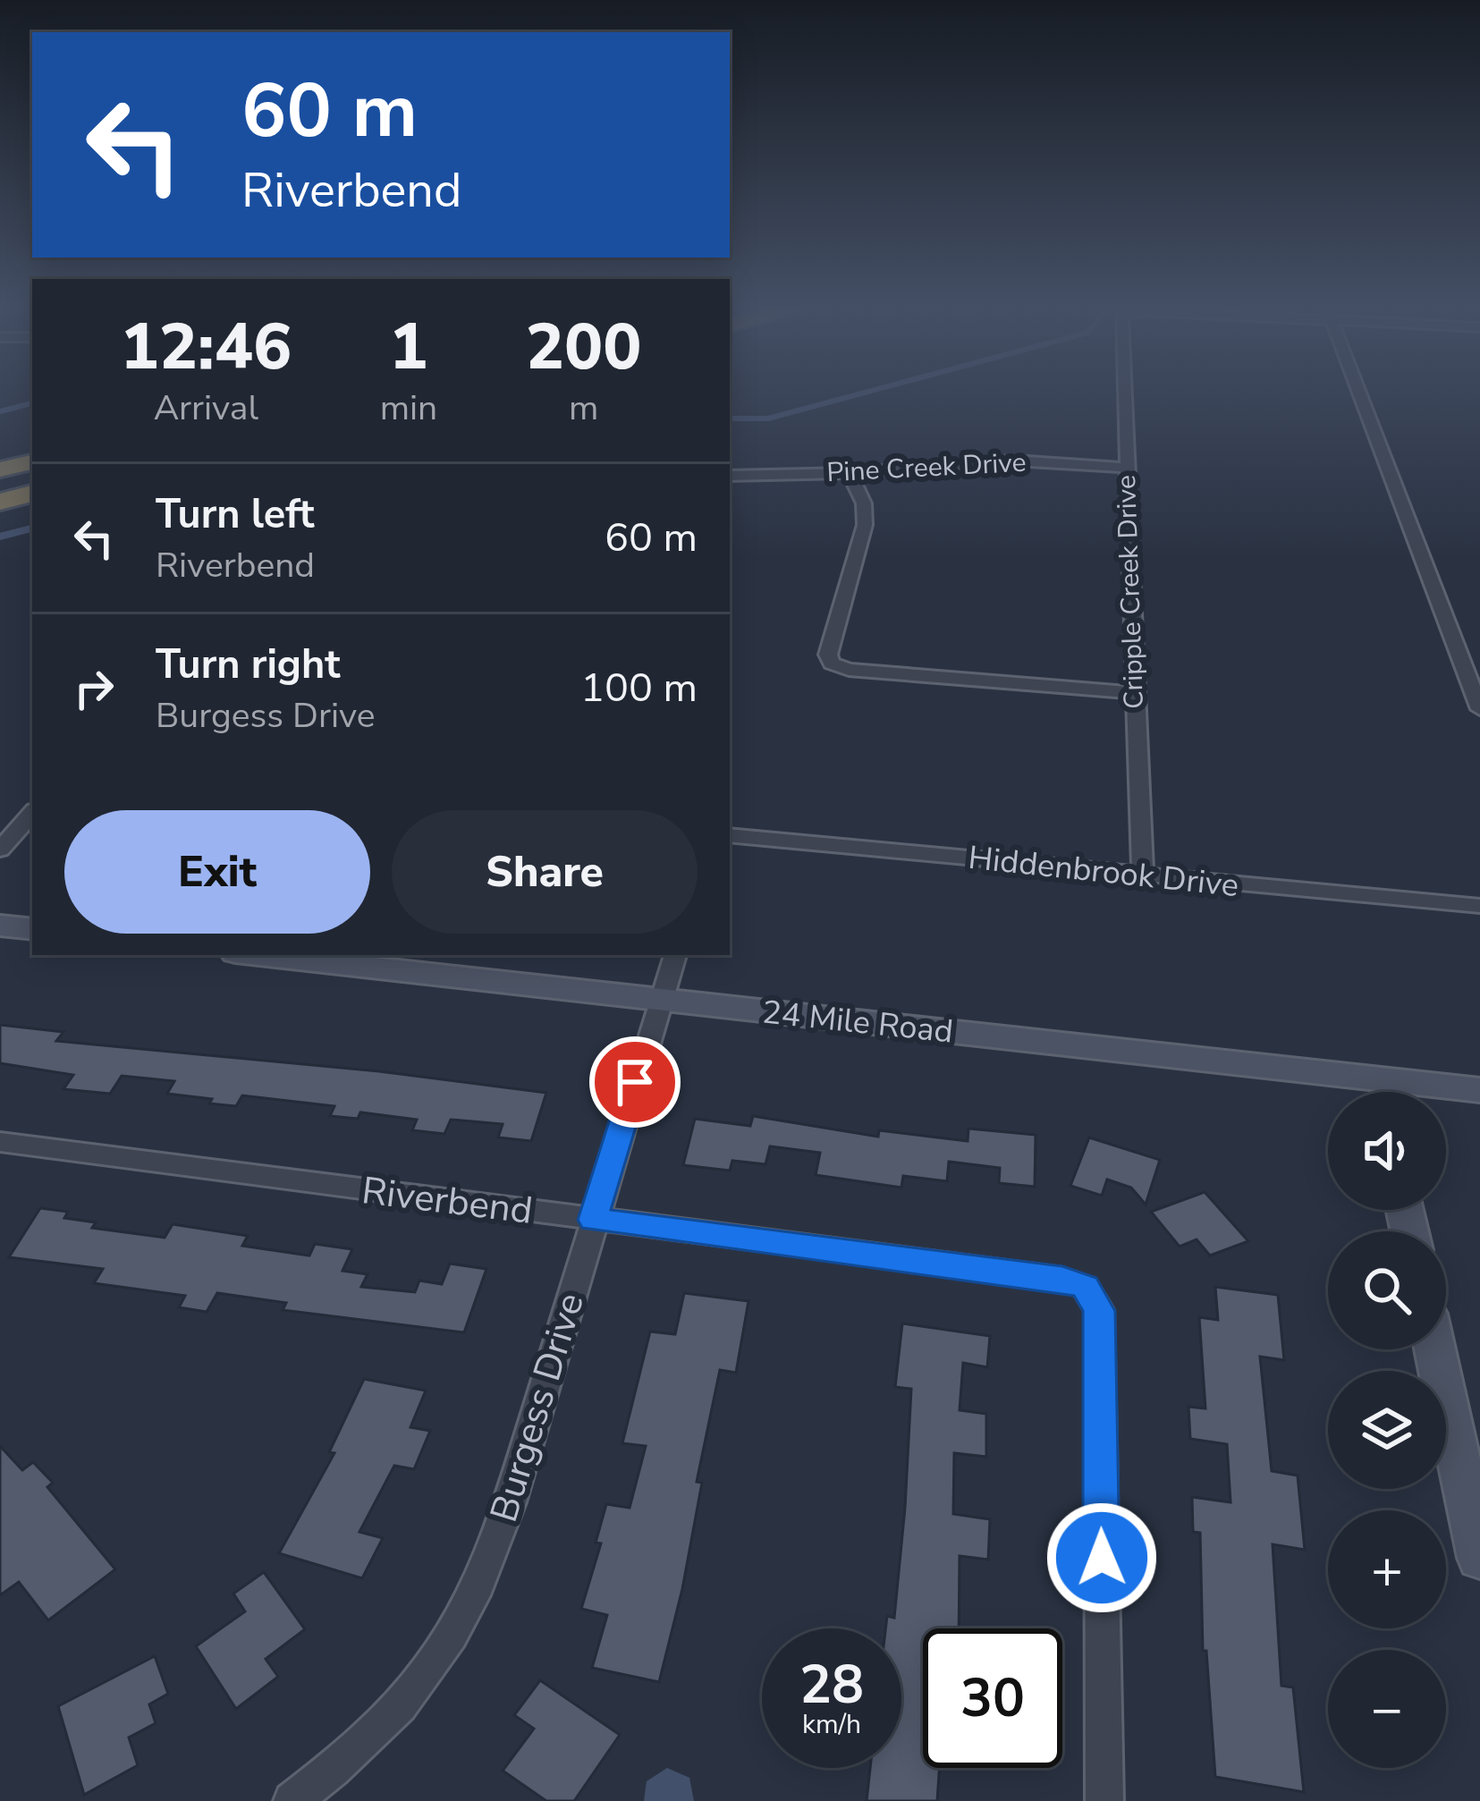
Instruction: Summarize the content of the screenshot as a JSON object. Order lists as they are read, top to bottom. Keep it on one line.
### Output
{"streets":{"street":["Pine Creek Drive","Cripple Creek Drive","Hiddenbrook Drive","24 Mile Road","Riverbend","Burgess Drive"]},"crossings":[["Pine Creek Drive","Cripple Creek Drive"],["Cripple Creek Drive","Hiddenbrook Drive"],["24 Mile Road","Burgess Drive"],["Riverbend","Burgess Drive"]],"page":{"turn":["60 m","Riverbend"],"eta":["12:46","Arrival","1","min","200","m"],"list":[{"name":"Turn left","note":"Riverbend","value":"60 m"},{"name":"Turn right","note":"Burgess Drive","value":"100 m"}],"buttons":["Exit","Share"],"map_buttons":["+","−"],"speed":"28 km/h","limit":"30"}}
